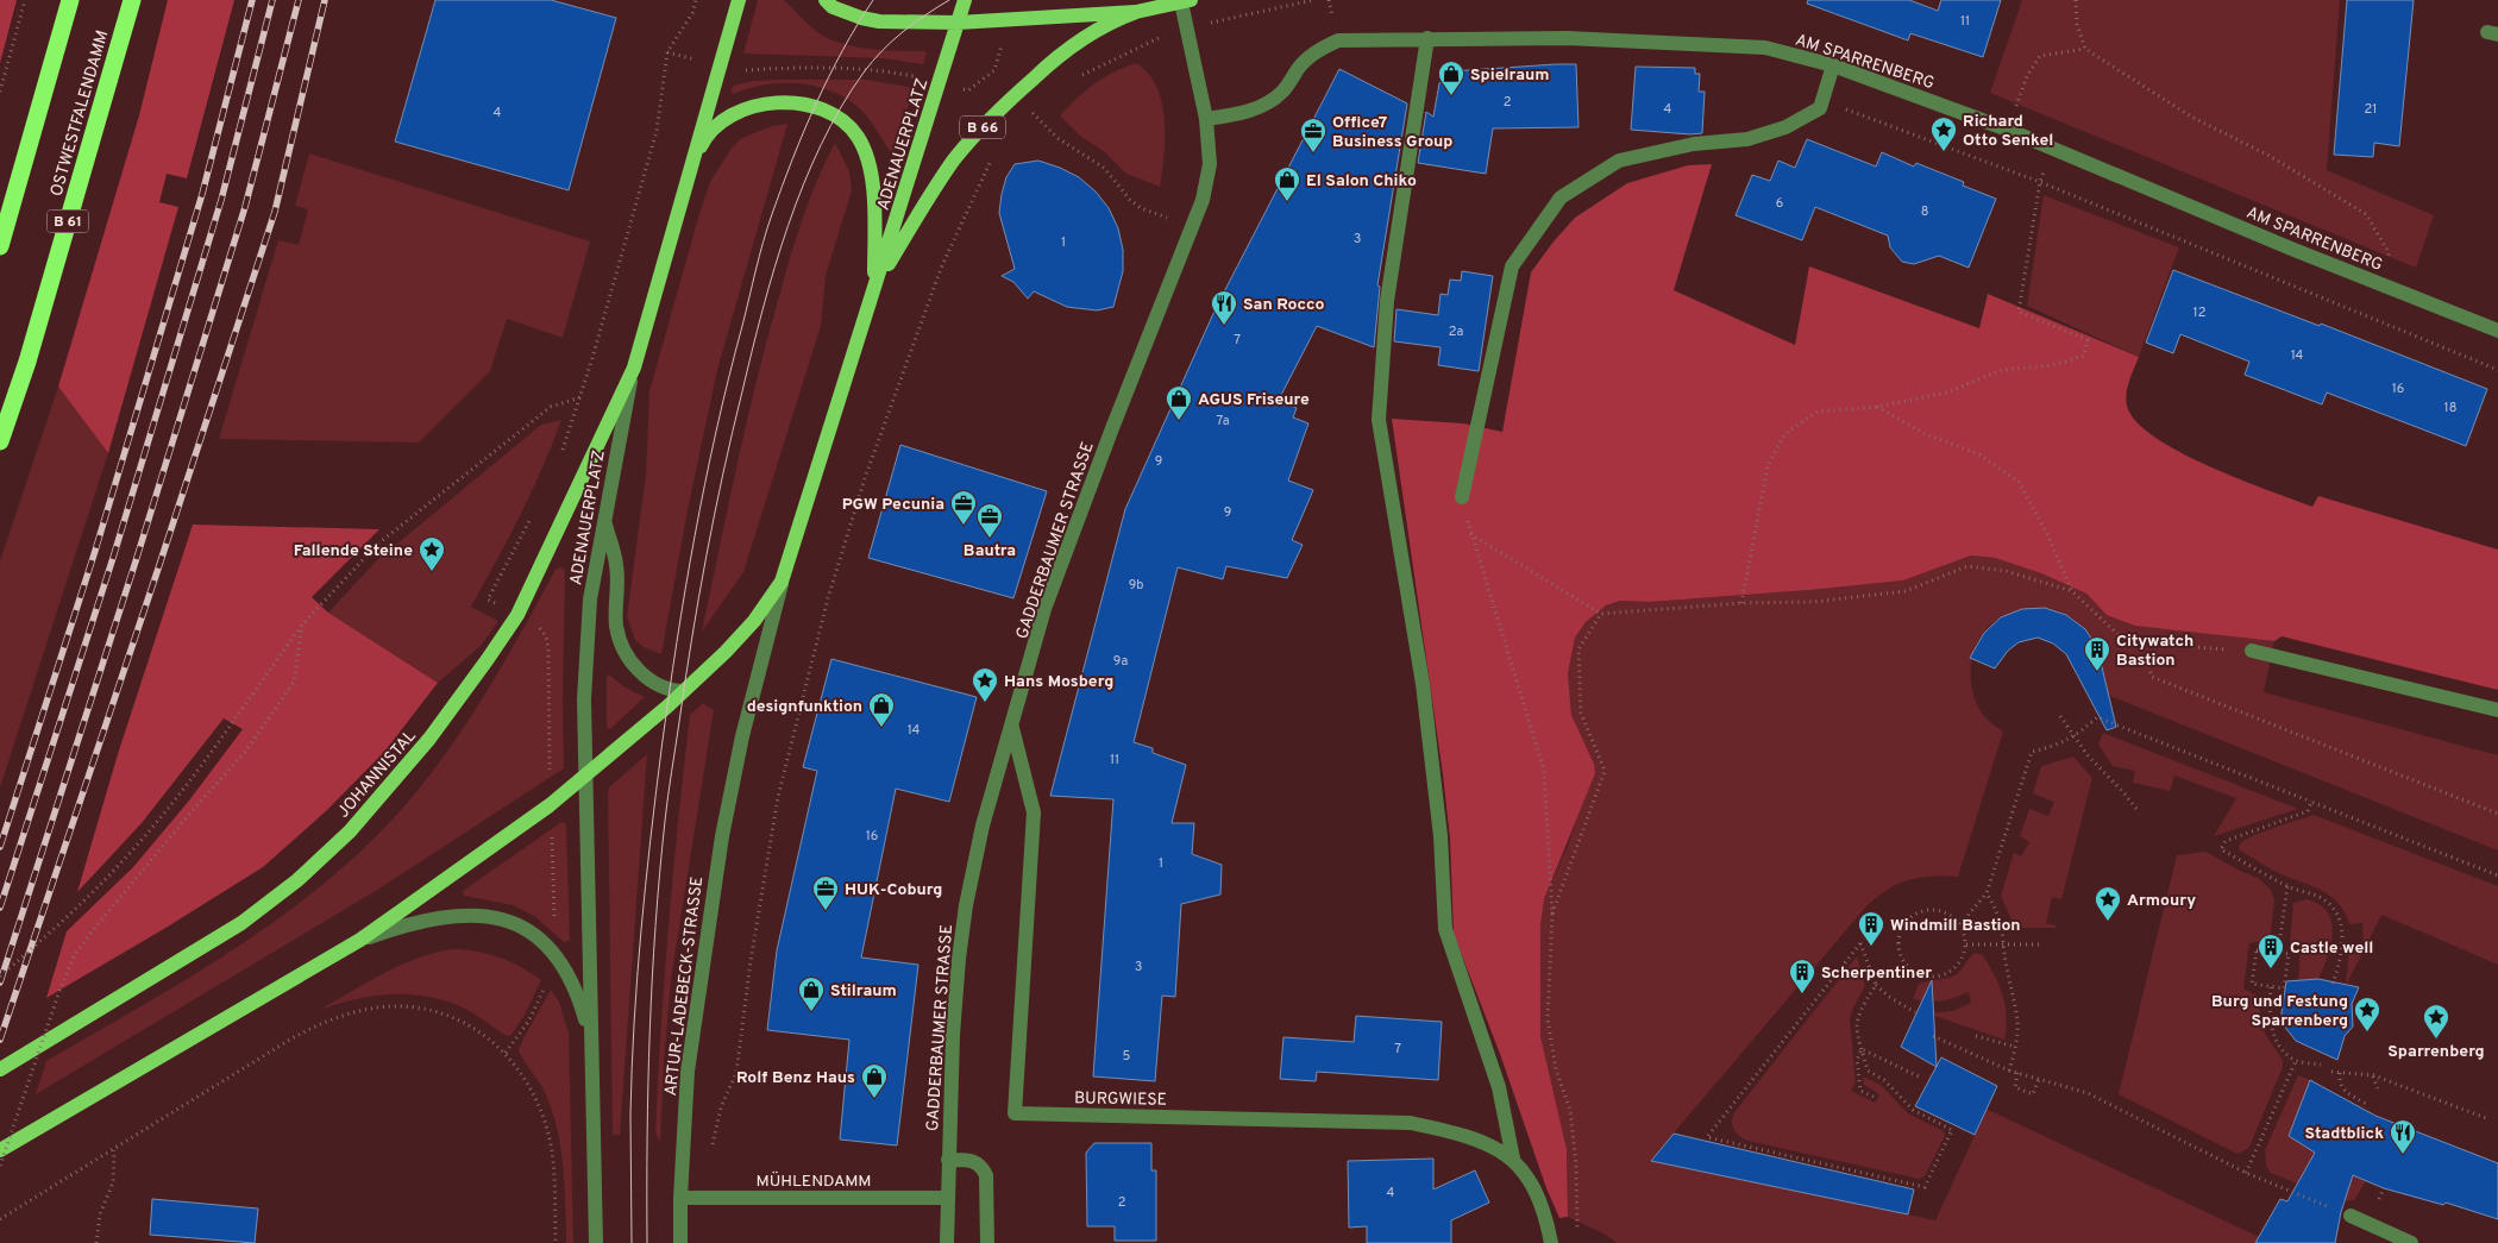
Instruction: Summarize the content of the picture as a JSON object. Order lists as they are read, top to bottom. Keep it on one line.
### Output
{"streets":{"highway":["OSTWESTFALENDAMM","B 61"],"main road":["B 66","ADENAUERPLATZ","JOHANNISTAL"],"street":["AM SPARRENBERG","GADDERBAUMER STRASSE","ARTUR-LADEBECK-STRASSE","BURGWIESE","MÜHLENDAMM"]},"crossings":[["AM SPARRENBERG","GADDERBAUMER STRASSE"],["B 66","ADENAUERPLATZ"],["B 66","GADDERBAUMER STRASSE"],["ADENAUERPLATZ","JOHANNISTAL"],["ADENAUERPLATZ","ARTUR-LADEBECK-STRASSE"],["GADDERBAUMER STRASSE","BURGWIESE"],["GADDERBAUMER STRASSE","MÜHLENDAMM"],["ARTUR-LADEBECK-STRASSE","MÜHLENDAMM"]],"places":{"shop":["Spielraum","El Salon Chiko","AGUS Friseure","designfunktion","Stilraum","Rolf Benz Haus"],"place":["Richard Otto Senkel","Fallende Steine","Hans Mosberg","Armoury","Burg und Festung Sparrenberg","Sparrenberg"],"office":["Office7 Business Group","PGW Pecunia","Bautra","HUK-Coburg"],"restaurant":["San Rocco","Stadtblick"],"building":["Citywatch Bastion","Windmill Bastion","Castle well","Scherpentiner"]},"house_numbers":["11","2","4","21","4","6","8","3","1","12","2a","7","14","16","18","7a","9","9","9b","9a","14","11","16","1","3","7","5","4","2"]}
